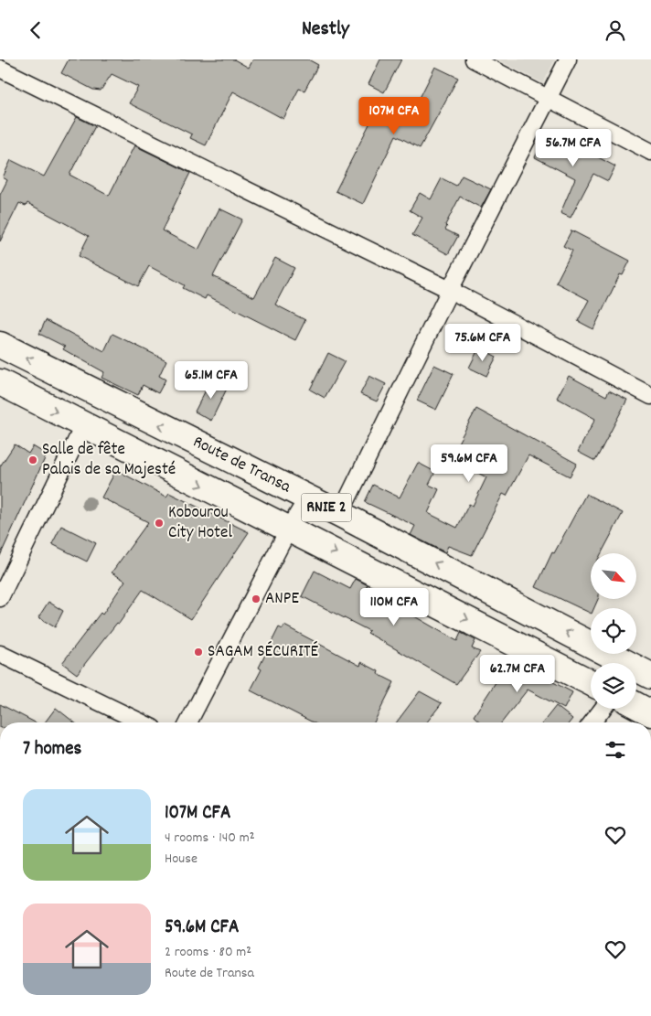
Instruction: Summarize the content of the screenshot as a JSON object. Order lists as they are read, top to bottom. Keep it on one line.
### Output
{"streets":{"main road":["Route de Transa","RNIE 2"]},"places":["Salle de fête Palais de sa Majesté","Kobourou City Hotel","ANPE","SAGAM SÉCURITÉ"],"north":"bottom right","page":{"header":"Nestly","price":["107M CFA","56.7M CFA","75.6M CFA","65.1M CFA","59.6M CFA","110M CFA","62.7M CFA"],"heading":"7 homes","list":[{"name":"107M CFA","note":"4 rooms · 140 m² · House"},{"name":"59.6M CFA","note":"2 rooms · 80 m² · Route de Transa"}]}}
